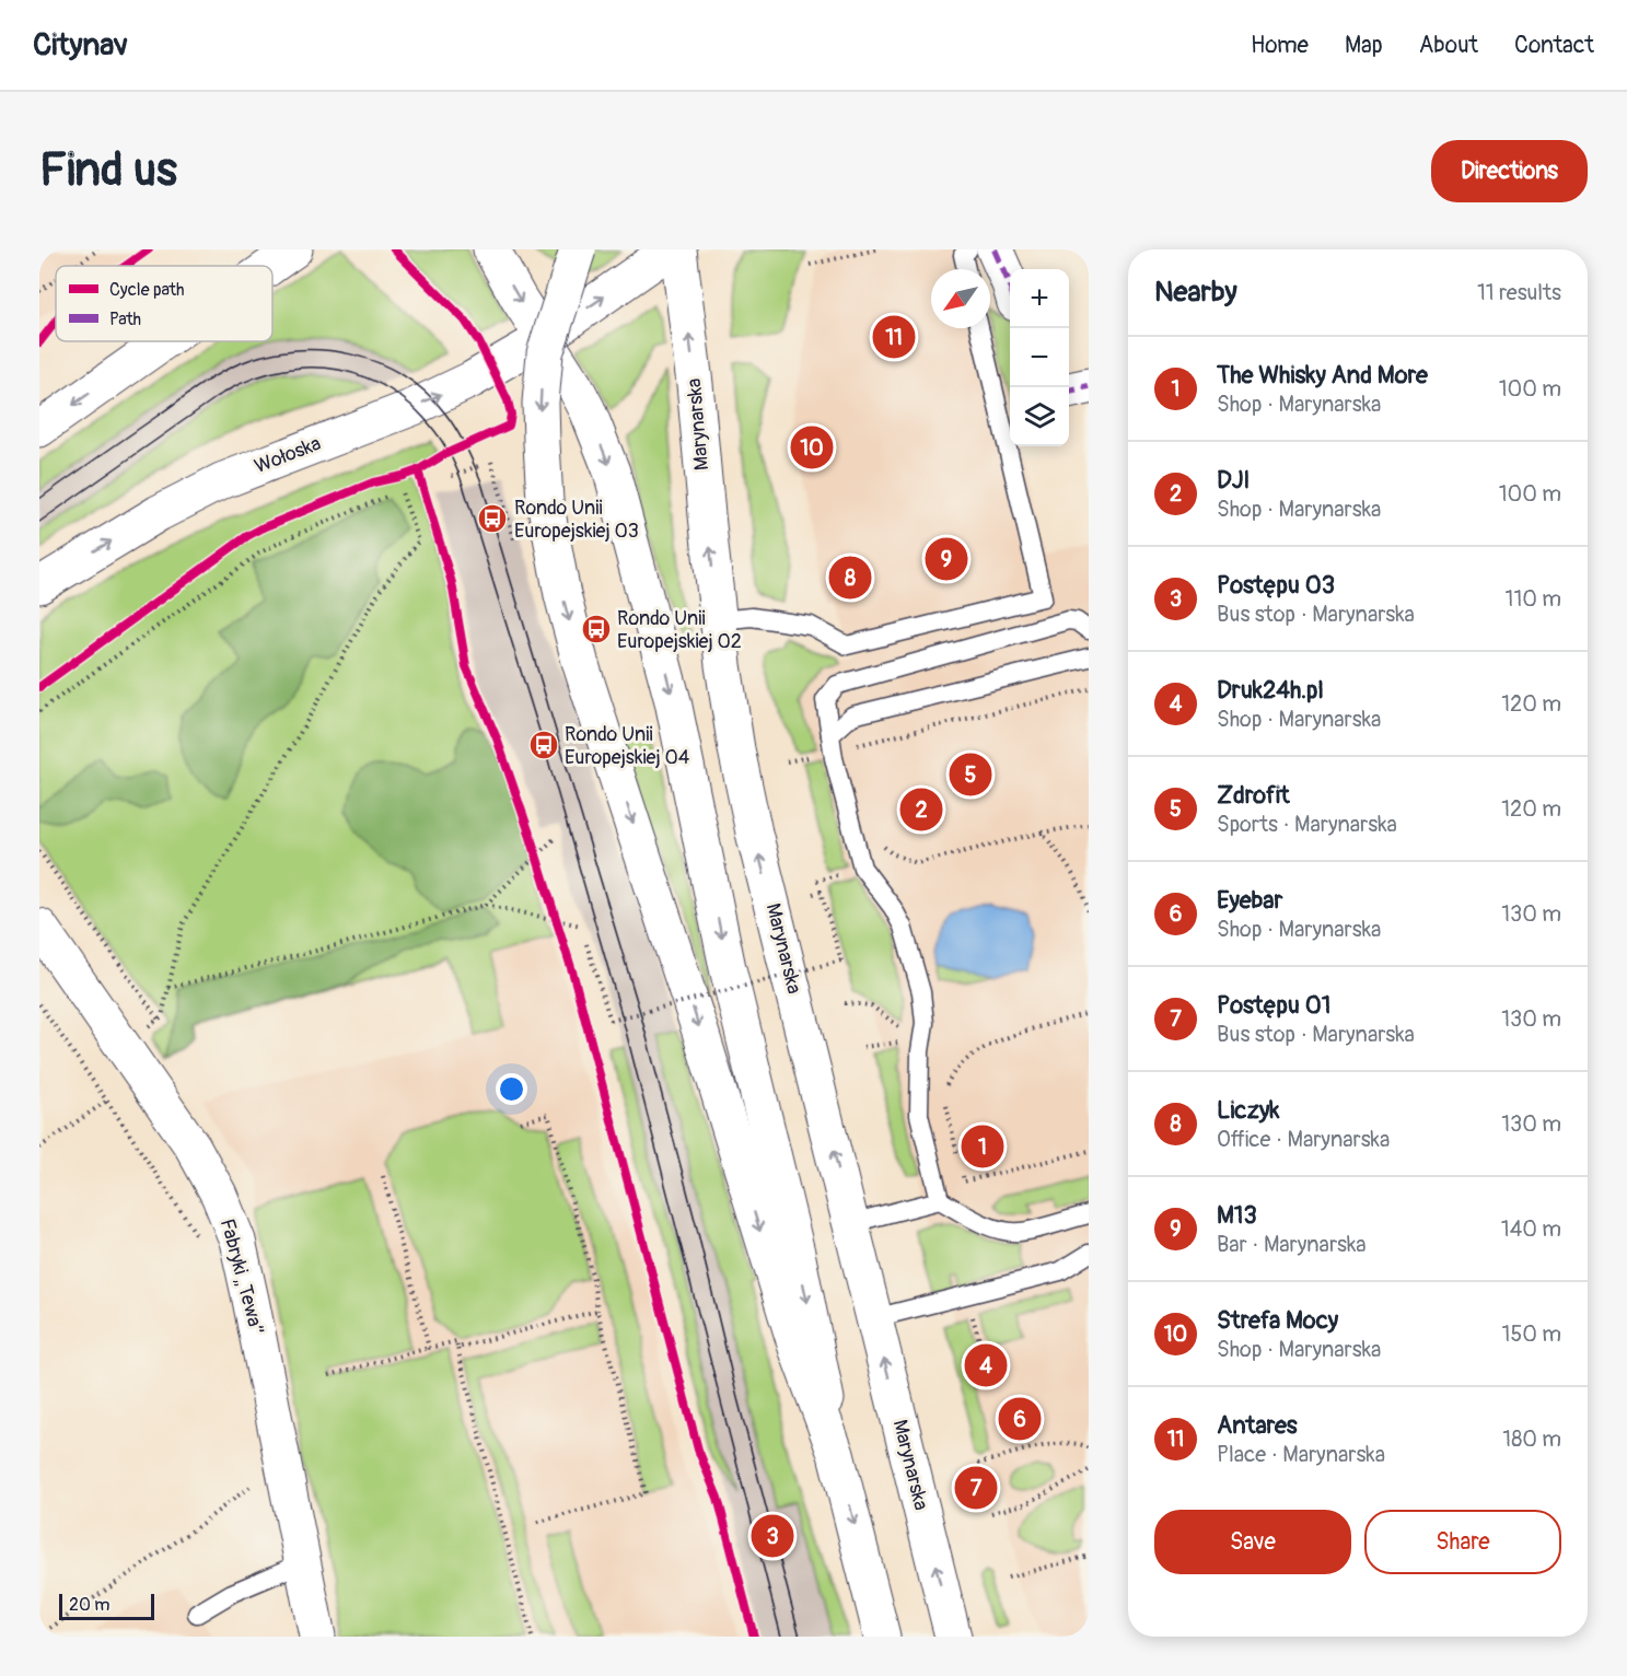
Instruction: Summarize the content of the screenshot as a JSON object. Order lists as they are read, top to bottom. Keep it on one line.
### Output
{"streets":{"main road":["Marynarska","Wołoska","Fabryki „Tewa”"]},"one_way":["Wołoska"],"places":{"bus stop":["Rondo Unii Europejskiej 03","Rondo Unii Europejskiej 02","Rondo Unii Europejskiej 04"]},"legend":["Cycle path","Path"],"scale_bar":"20 m","north":"bottom left","page":{"header":"Citynav","nav":["Home","Map","About","Contact"],"buttons":["Directions",["Save","Share"]],"title":"Find us","heading":["Nearby","11 results"],"map_buttons":["+","−"],"pins":["11","10","9","8","5","2","1","4","6","7","3"],"list":[{"mark":"1","name":"The Whisky And More","note":"Shop · Marynarska","value":"100 m"},{"mark":"2","name":"DJI","note":"Shop · Marynarska","value":"100 m"},{"mark":"3","name":"Postępu 03","note":"Bus stop · Marynarska","value":"110 m"},{"mark":"4","name":"Druk24h.pl","note":"Shop · Marynarska","value":"120 m"},{"mark":"5","name":"Zdrofit","note":"Sports · Marynarska","value":"120 m"},{"mark":"6","name":"Eyebar","note":"Shop · Marynarska","value":"130 m"},{"mark":"7","name":"Postępu 01","note":"Bus stop · Marynarska","value":"130 m"},{"mark":"8","name":"Liczyk","note":"Office · Marynarska","value":"130 m"},{"mark":"9","name":"M13","note":"Bar · Marynarska","value":"140 m"},{"mark":"10","name":"Strefa Mocy","note":"Shop · Marynarska","value":"150 m"},{"mark":"11","name":"Antares","note":"Place · Marynarska","value":"180 m"}],"scale":"20 m"}}
